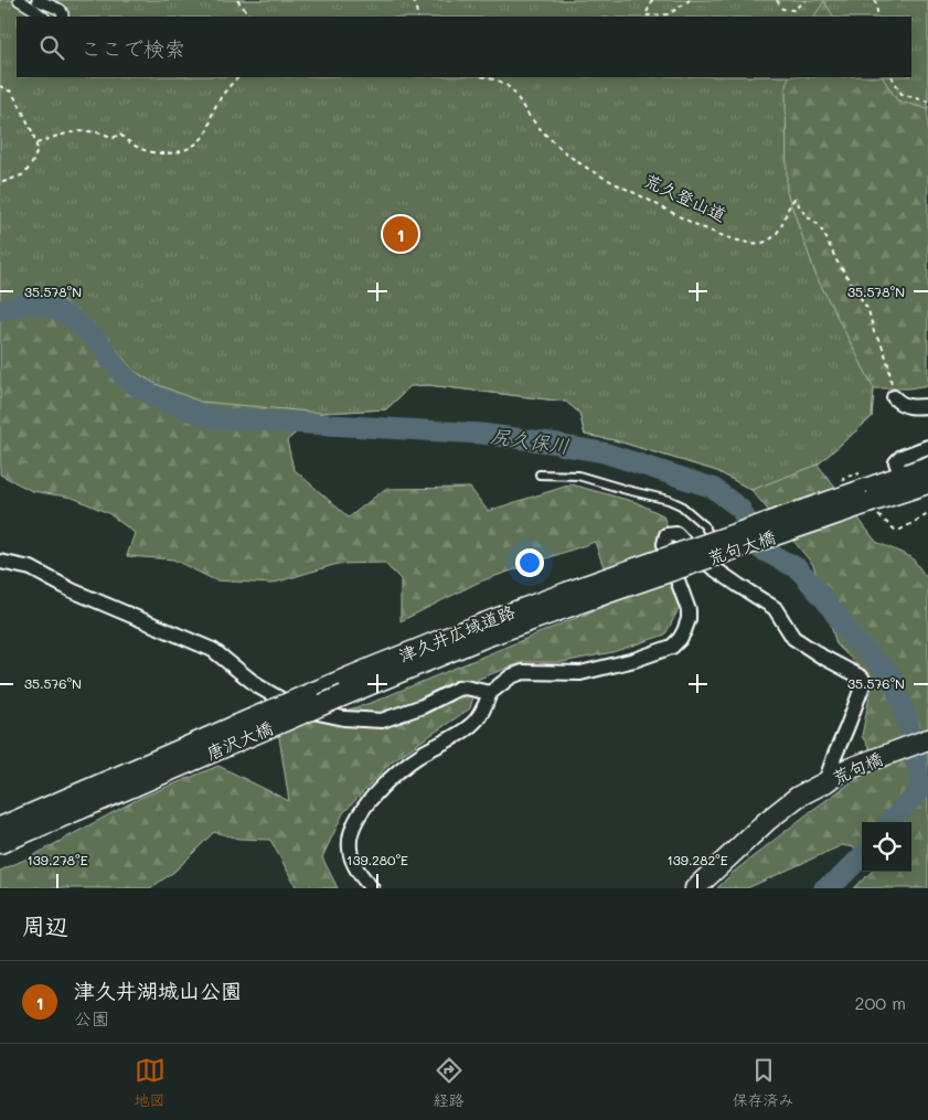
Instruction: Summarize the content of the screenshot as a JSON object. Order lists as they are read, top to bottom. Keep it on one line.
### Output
{"streets":{"main road":["荒句大橋","津久井広域道路","唐沢大橋","荒句橋"],"path":["荒久登山道"]},"crossings":[["荒句大橋","津久井広域道路"],["津久井広域道路","唐沢大橋"]],"water":["尻久保川"],"page":{"search":"ここで検索","pins":"1","heading":"周辺","list":[{"mark":"1","name":"津久井湖城山公園","note":"公園","value":"200 m"}],"nav":["地図","経路","保存済み"]},"coordinates":["35.578°N","35.576°N","139.278°E","139.280°E","139.282°E"]}
